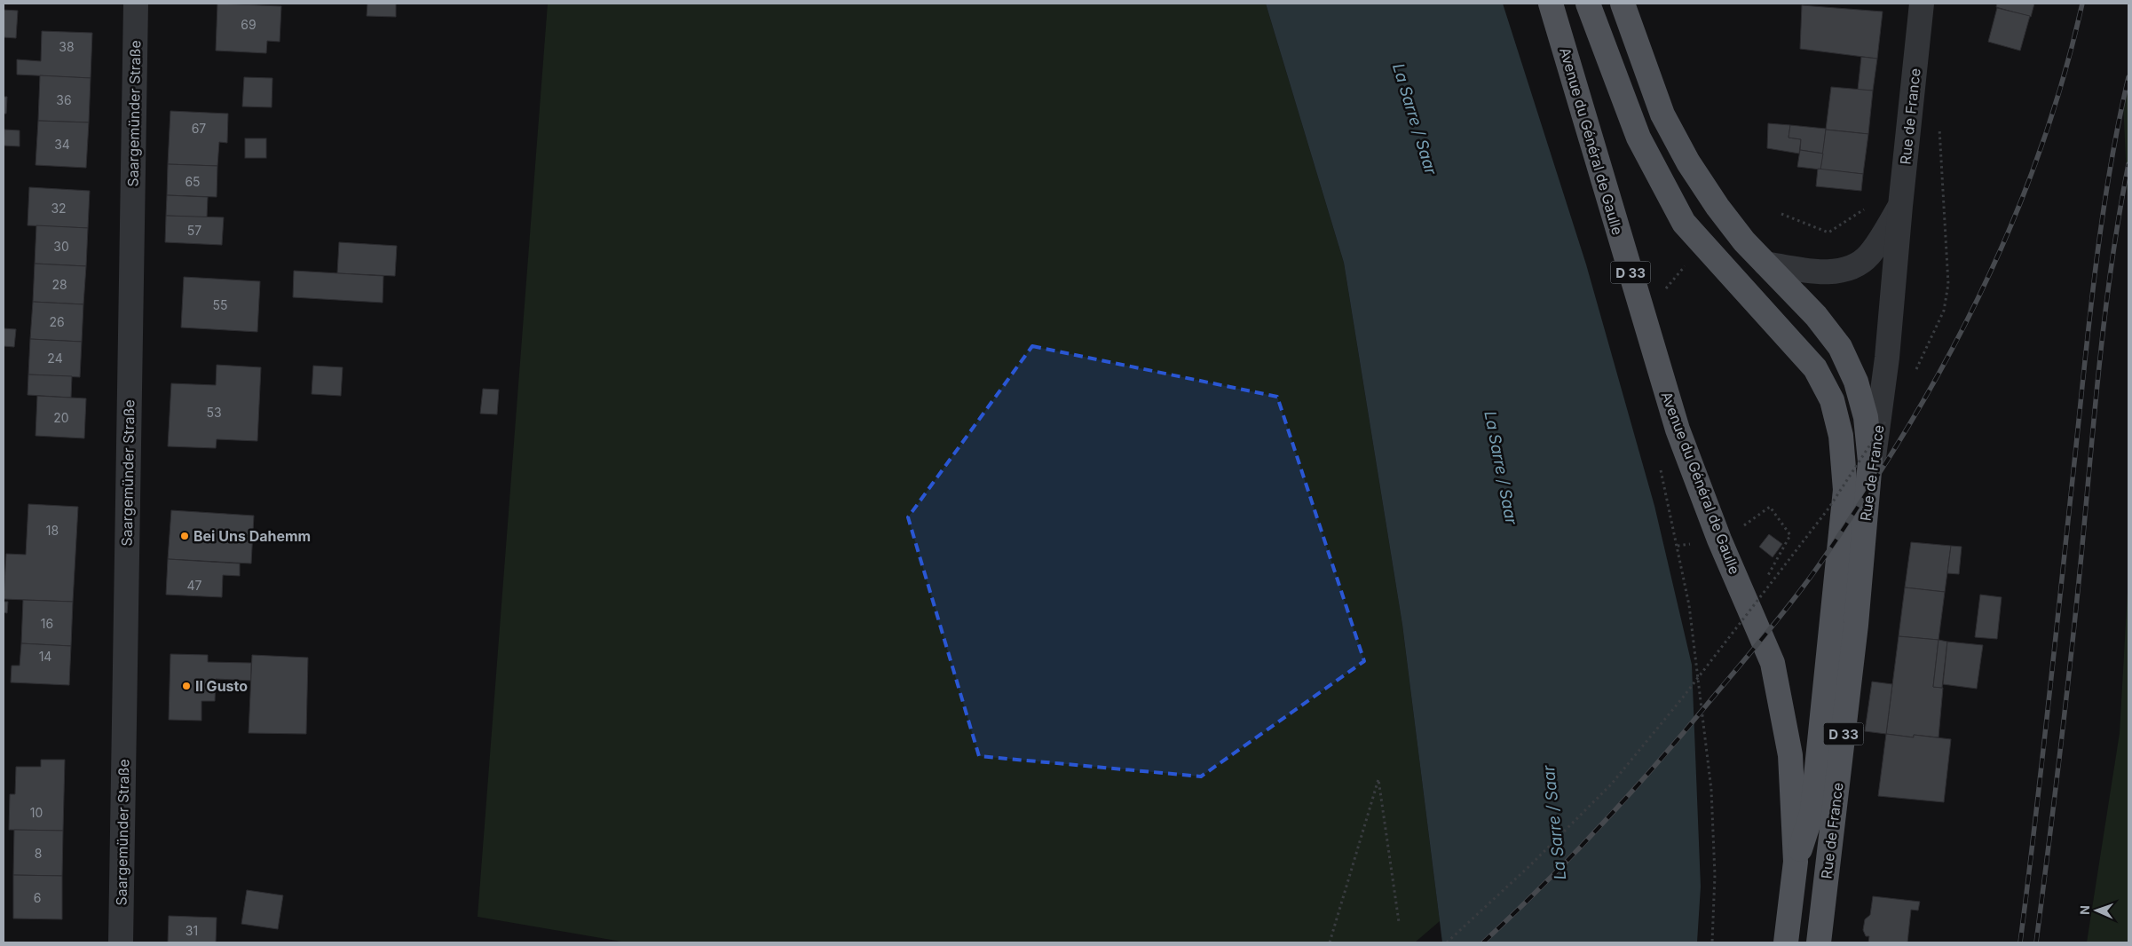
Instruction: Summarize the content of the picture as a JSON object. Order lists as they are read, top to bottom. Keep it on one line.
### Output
{"streets":{"main road":["Rue de France","Avenue du Général de Gaulle","D 33"],"street":["Saargemünder Straße"]},"crossings":[["Rue de France","D 33"]],"water":["La Sarre / Saar"],"places":["Bei Uns Dahemm","Il Gusto"],"house_numbers":["69","38","36","67","34","65","32","57","30","28","55","26","24","53","20","18","47","16","14","10","8","6","31"],"north":"left"}
